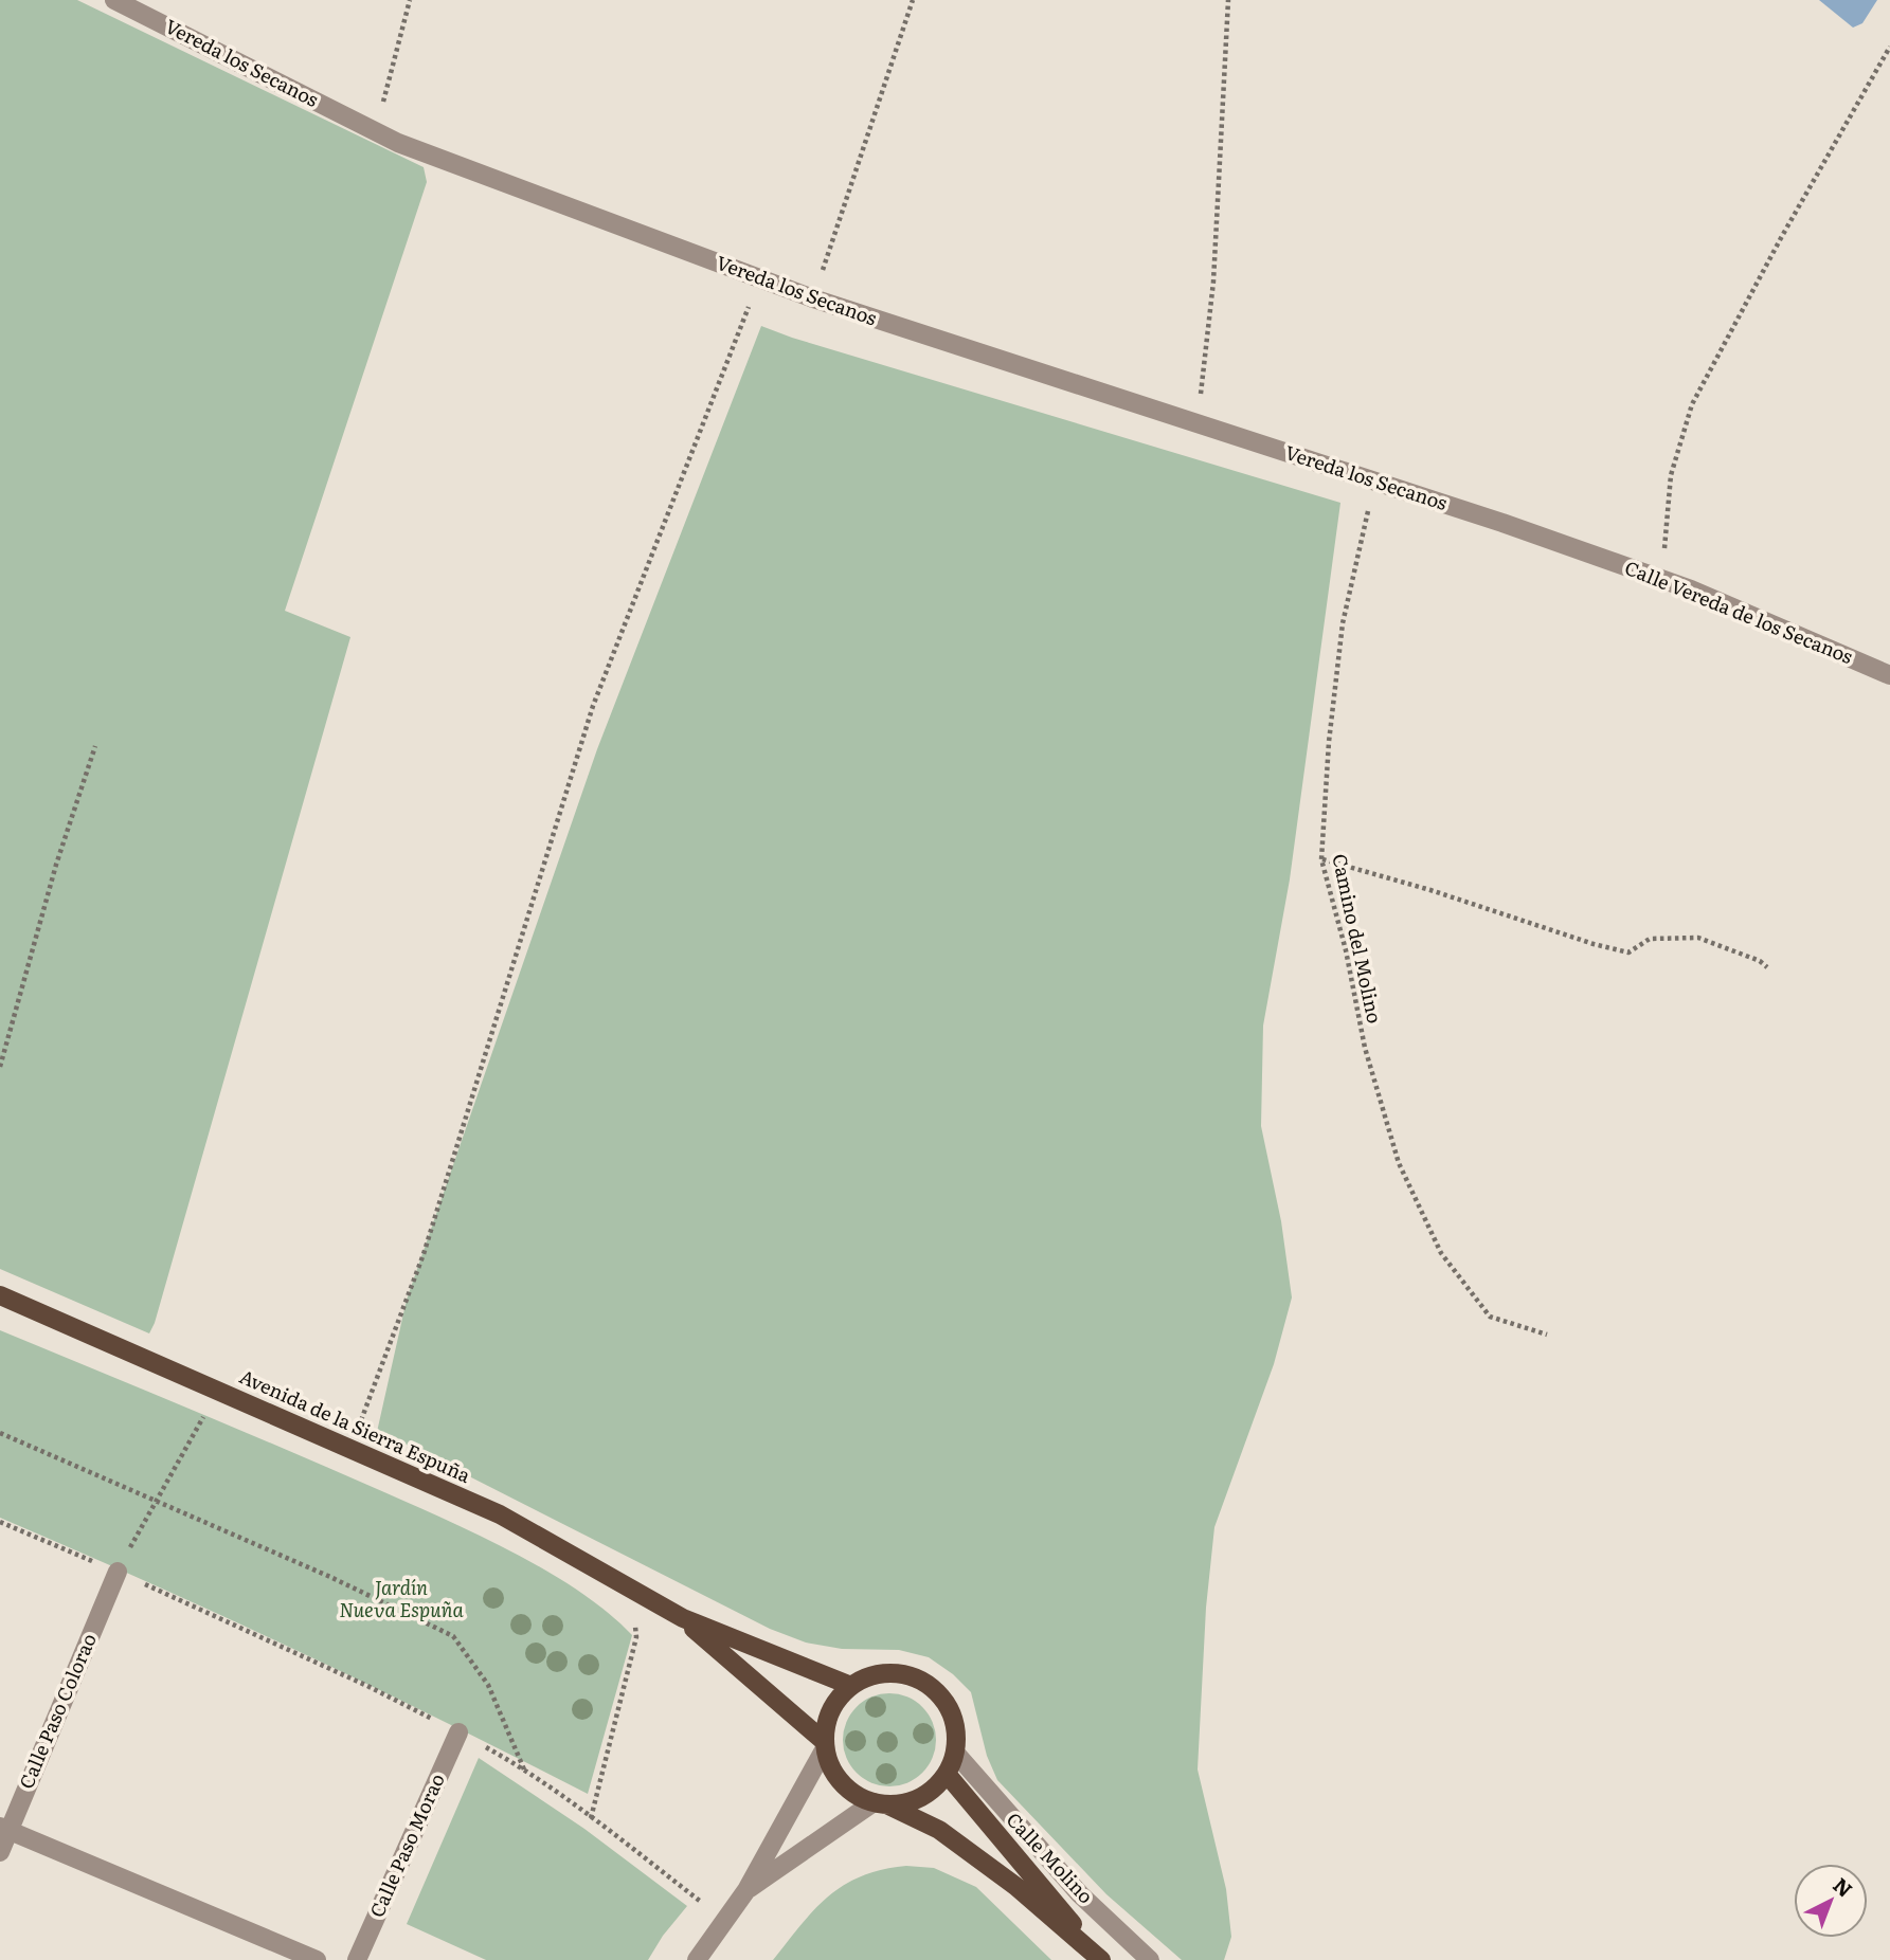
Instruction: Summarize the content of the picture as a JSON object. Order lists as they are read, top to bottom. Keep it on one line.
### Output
{"streets":{"main road":["Avenida de la Sierra Espuña"],"street":["Vereda los Secanos","Calle Vereda de los Secanos","Calle Paso Colorao","Calle Paso Morao","Calle Molino"],"path":["Camino del Molino"]},"crossings":[["Vereda los Secanos","Calle Vereda de los Secanos"],["Vereda los Secanos","Camino del Molino"],["Avenida de la Sierra Espuña","Calle Molino"]],"parks":["Jardín Nueva Espuña"],"north":"top right"}
